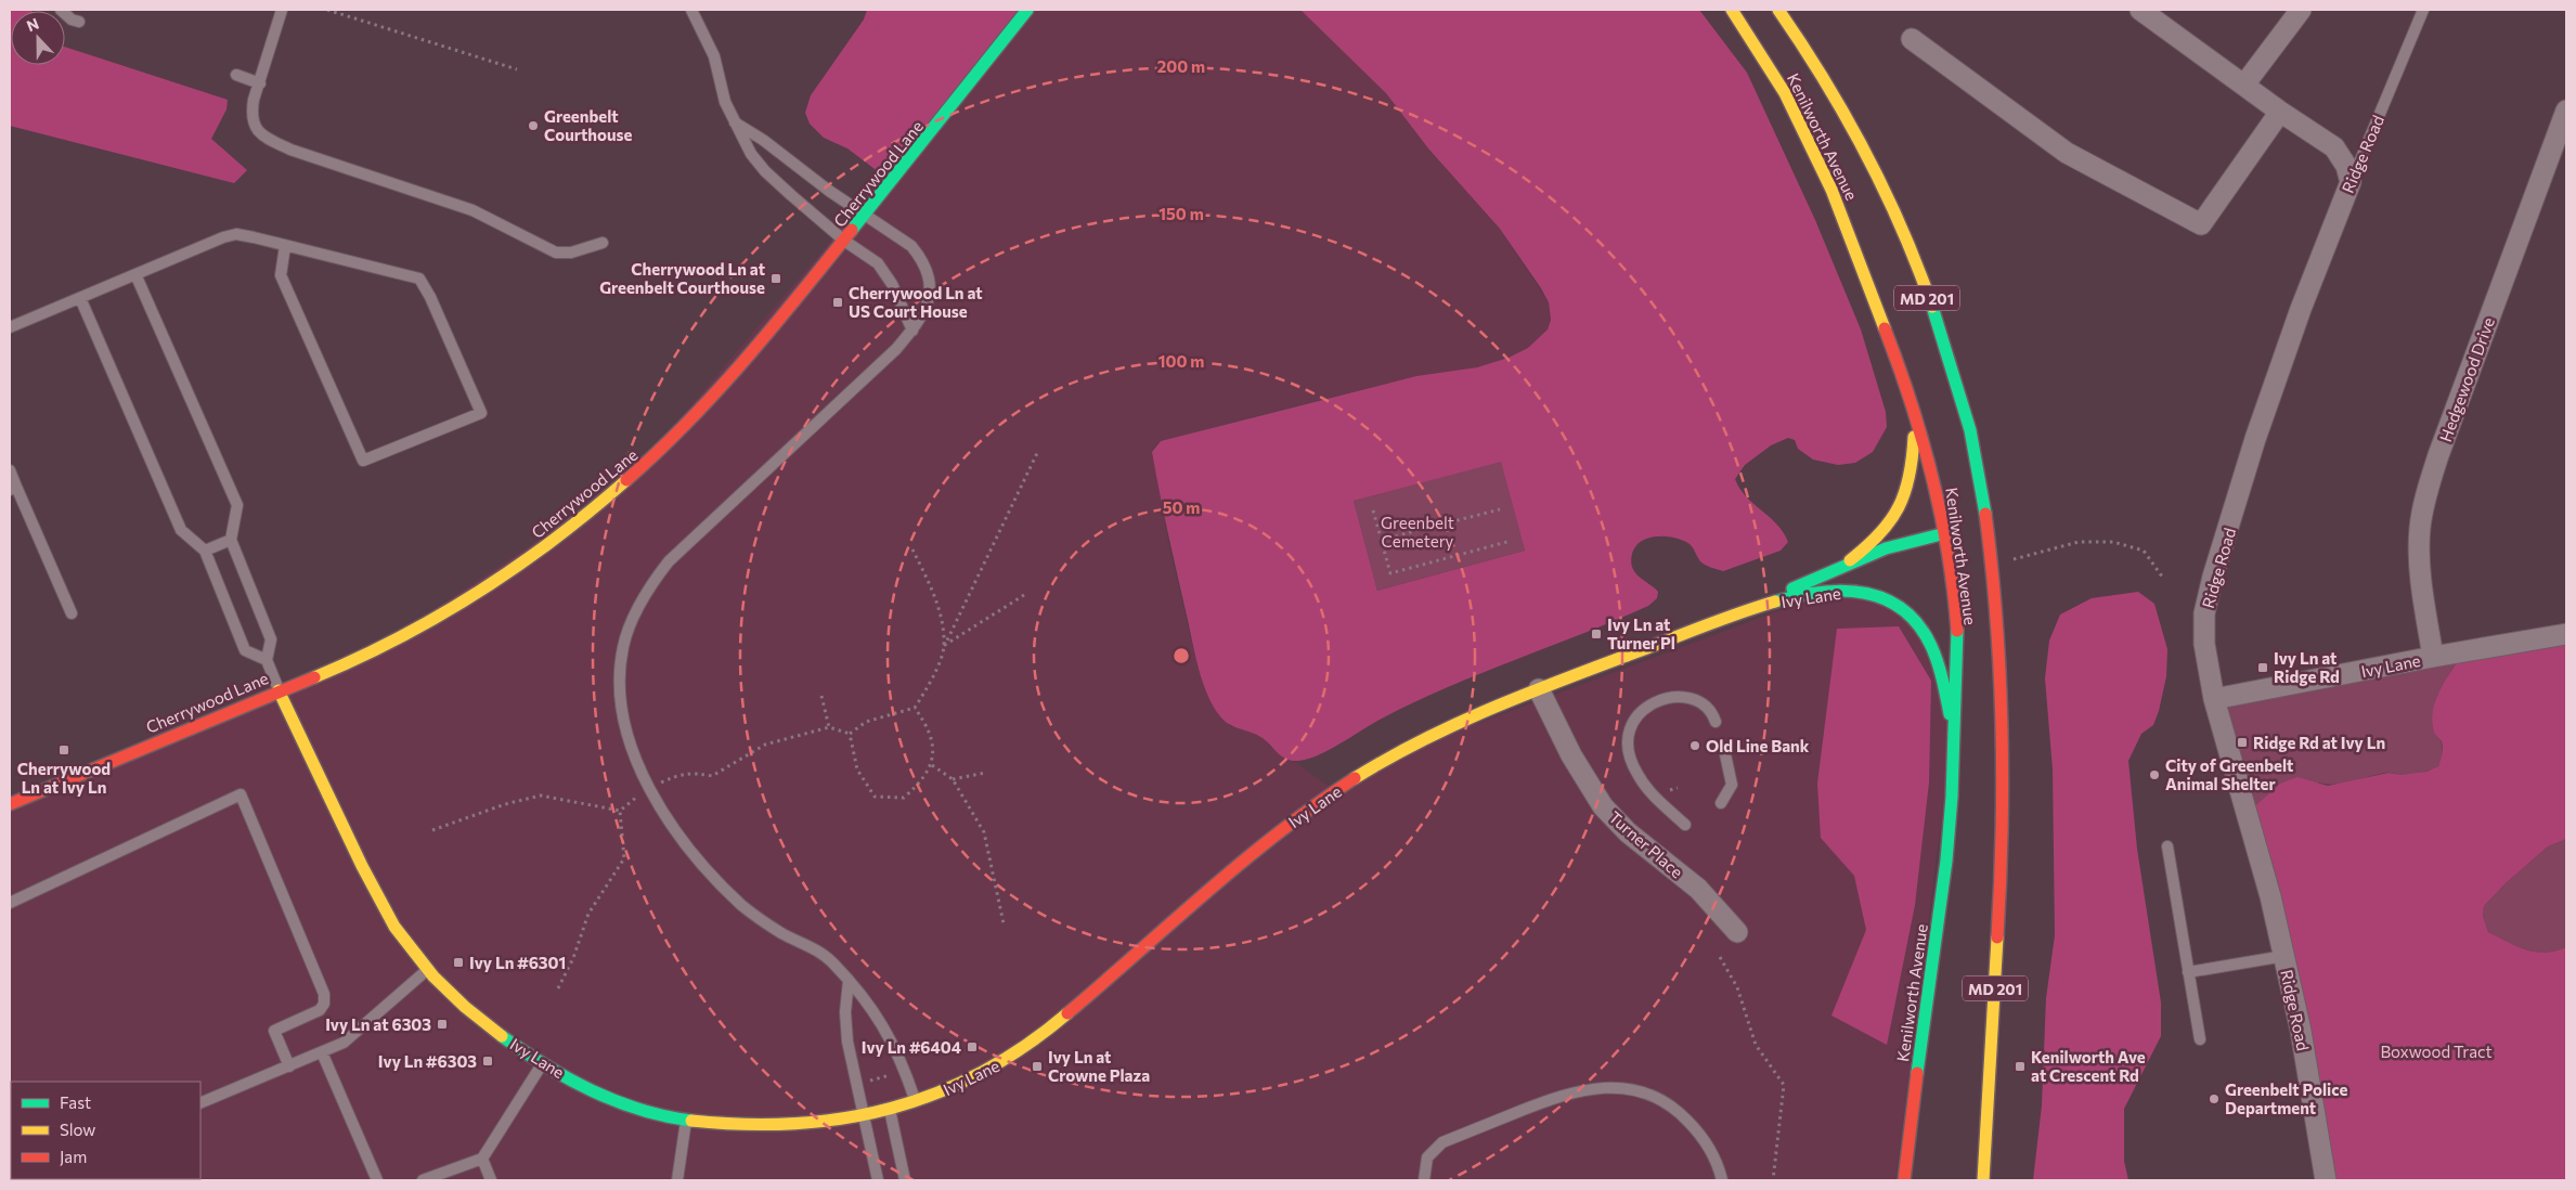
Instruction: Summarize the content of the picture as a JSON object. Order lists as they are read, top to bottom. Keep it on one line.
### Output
{"streets":{"street":["Kenilworth Avenue","Ridge Road","Cherrywood Lane","MD 201","Hedgewood Drive","Ivy Lane","Turner Place"]},"crossings":[["Kenilworth Avenue","Ivy Lane"],["Ridge Road","Ivy Lane"],["Cherrywood Lane","Ivy Lane"],["Hedgewood Drive","Ivy Lane"],["Ivy Lane","Turner Place"]],"parks":["Greenbelt Cemetery","Boxwood Tract"],"places":{"other":["Greenbelt Courthouse","Old Line Bank","City of Greenbelt Animal Shelter","Greenbelt Police Department"],"transit":["Cherrywood Ln at Greenbelt Courthouse","Cherrywood Ln at US Court House","Ivy Ln at Turner Pl","Ivy Ln at Ridge Rd","Ridge Rd at Ivy Ln","Cherrywood Ln at Ivy Ln","Ivy Ln #6301","Ivy Ln at 6303","Ivy Ln #6404","Ivy Ln #6303","Ivy Ln at Crowne Plaza","Kenilworth Ave at Crescent Rd"]},"legend":["Fast","Slow","Jam"],"north":"top","rings":["200 m","150 m","100 m","50 m"]}
